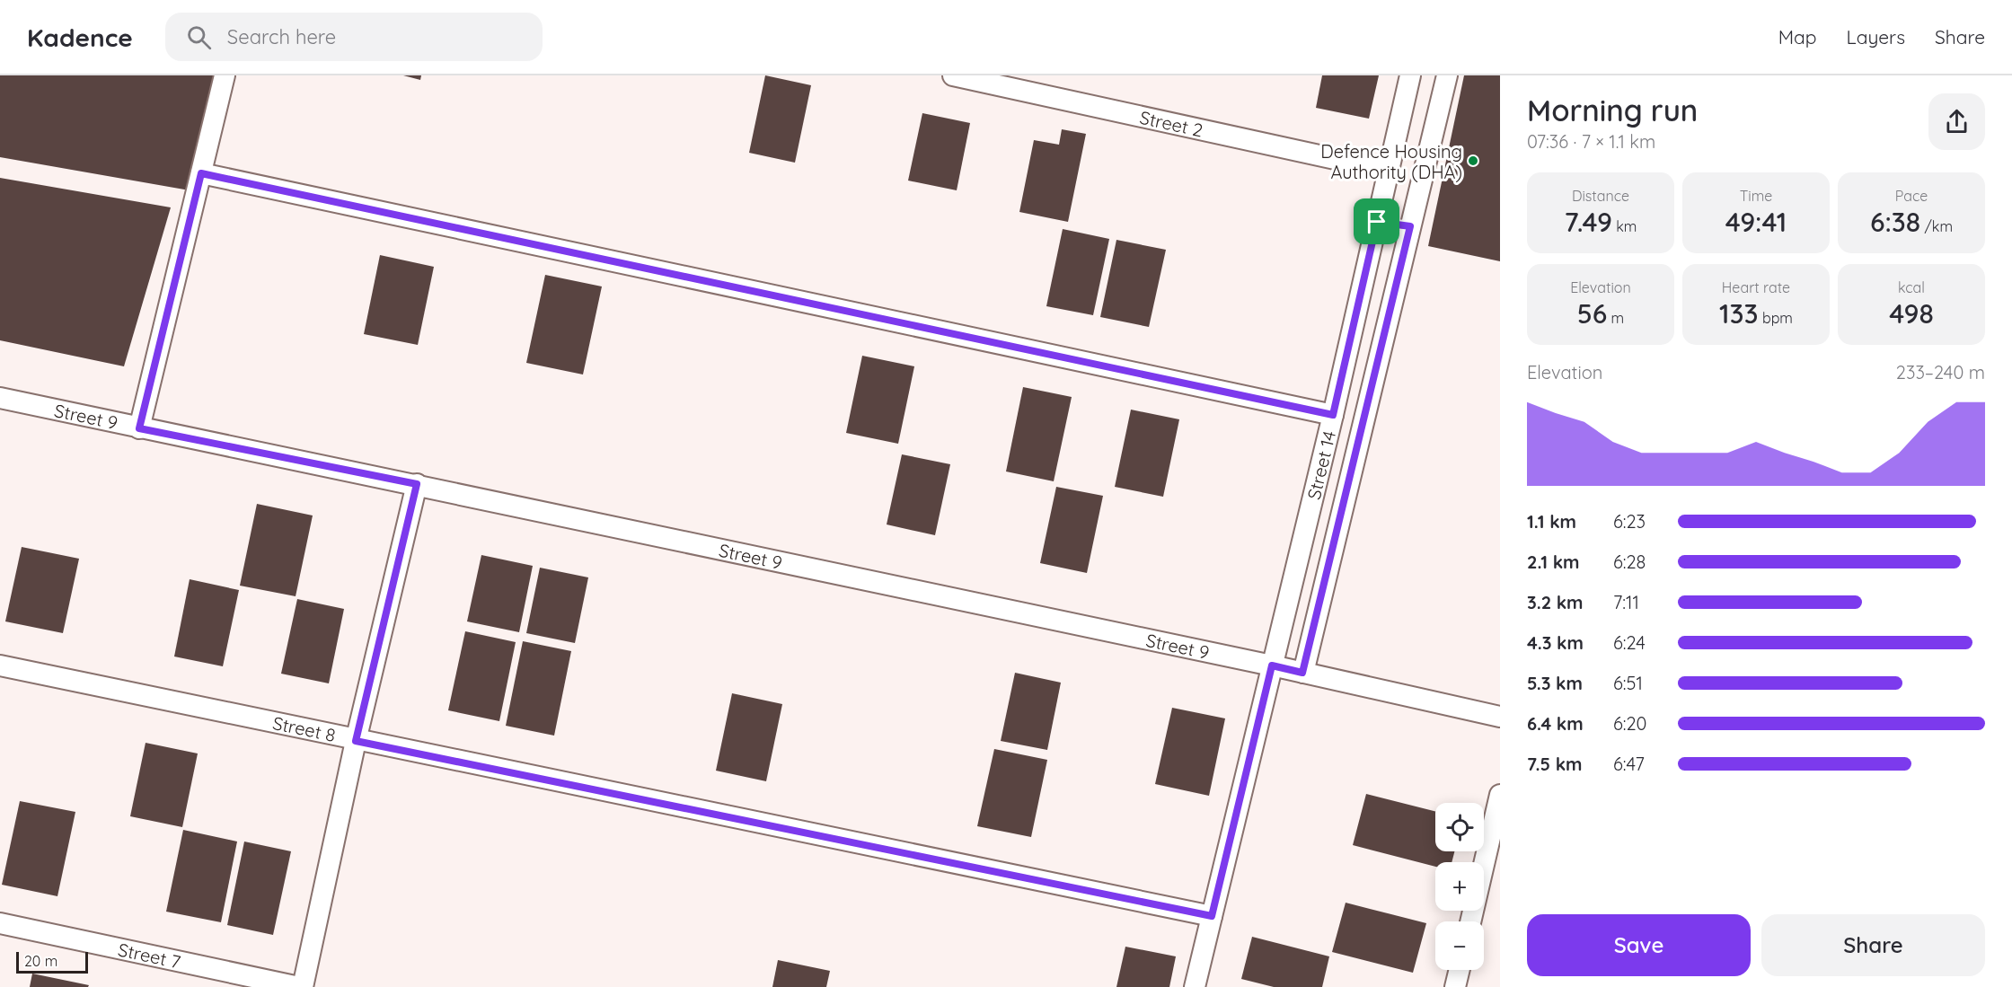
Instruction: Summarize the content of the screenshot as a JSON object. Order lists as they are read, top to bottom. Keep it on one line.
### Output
{"streets":{"street":["Street 2","Street 9","Street 14","Street 8","Street 7"]},"crossings":[["Street 2","Street 14"],["Street 9","Street 14"],["Street 14","Street 8"]],"places":["Defence Housing Authority (DHA)"],"scale_bar":"20 m","page":{"header":"Kadence","search":"Search here","nav":["Map","Layers","Share"],"heading":["Morning run","07:36 · 7 × 1.1 km"],"stats":[["Distance","7.49 km"],["Time","49:41"],["Pace","6:38 /km"],["Elevation","56 m"],["Heart rate","133 bpm"],["kcal","498"]],"chart":["Elevation","233–240 m"],"list":[{"name":"1.1 km","note":"6:23"},{"name":"2.1 km","note":"6:28"},{"name":"3.2 km","note":"7:11"},{"name":"4.3 km","note":"6:24"},{"name":"5.3 km","note":"6:51"},{"name":"6.4 km","note":"6:20"},{"name":"7.5 km","note":"6:47"}],"map_buttons":["+","−"],"buttons":["Save","Share"],"scale":"20 m"}}
